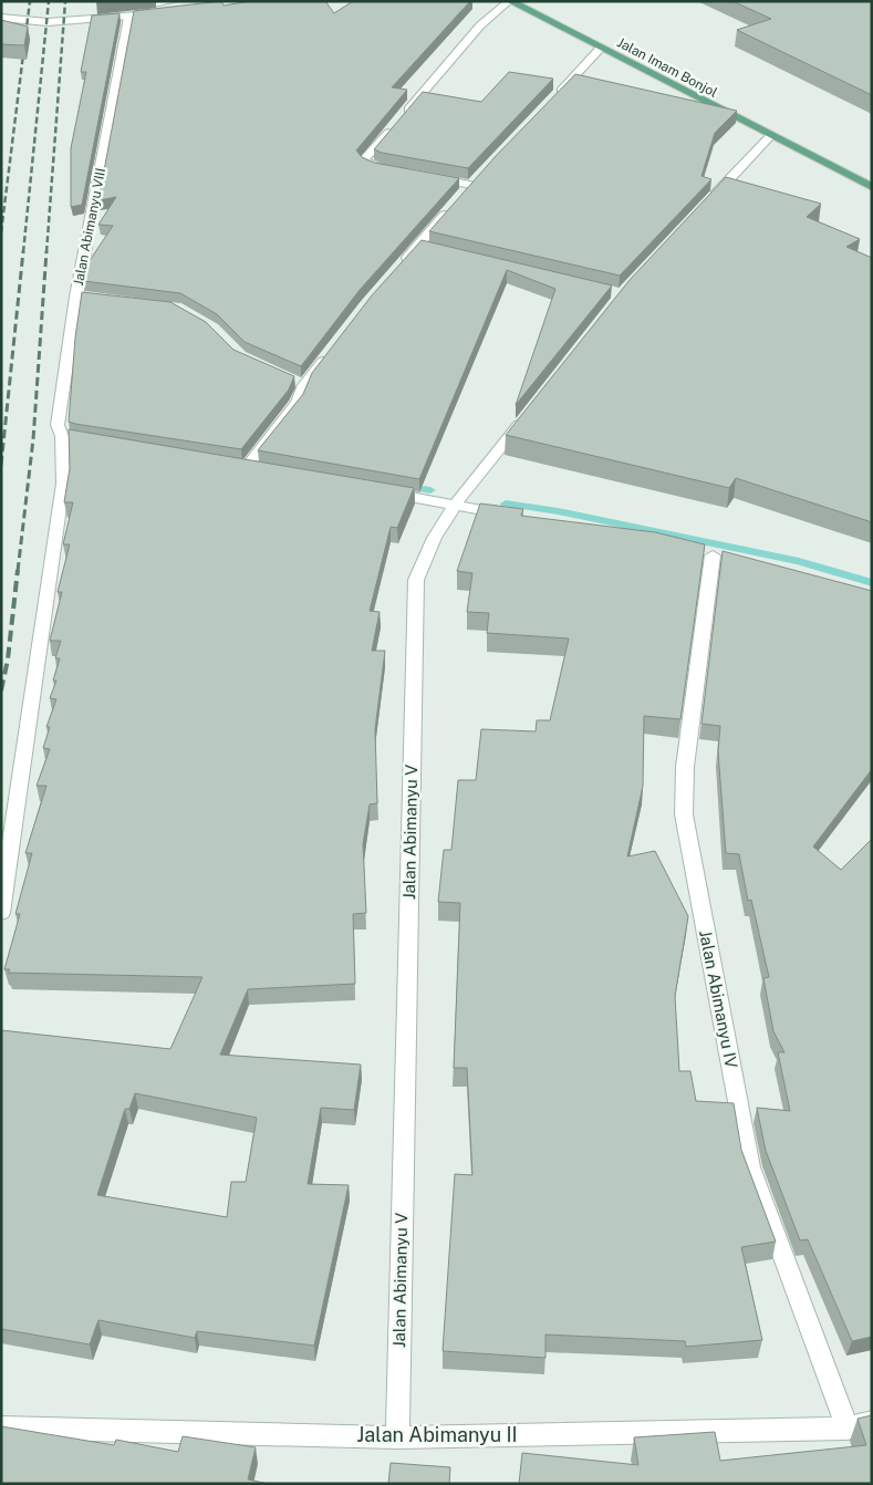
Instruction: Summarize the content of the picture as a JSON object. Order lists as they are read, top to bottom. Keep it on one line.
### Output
{"streets":{"main road":["Jalan Imam Bonjol"],"street":["Jalan Abimanyu VIII","Jalan Abimanyu V","Jalan Abimanyu IV","Jalan Abimanyu II"]},"crossings":[["Jalan Abimanyu V","Jalan Abimanyu II"],["Jalan Abimanyu IV","Jalan Abimanyu II"]]}
